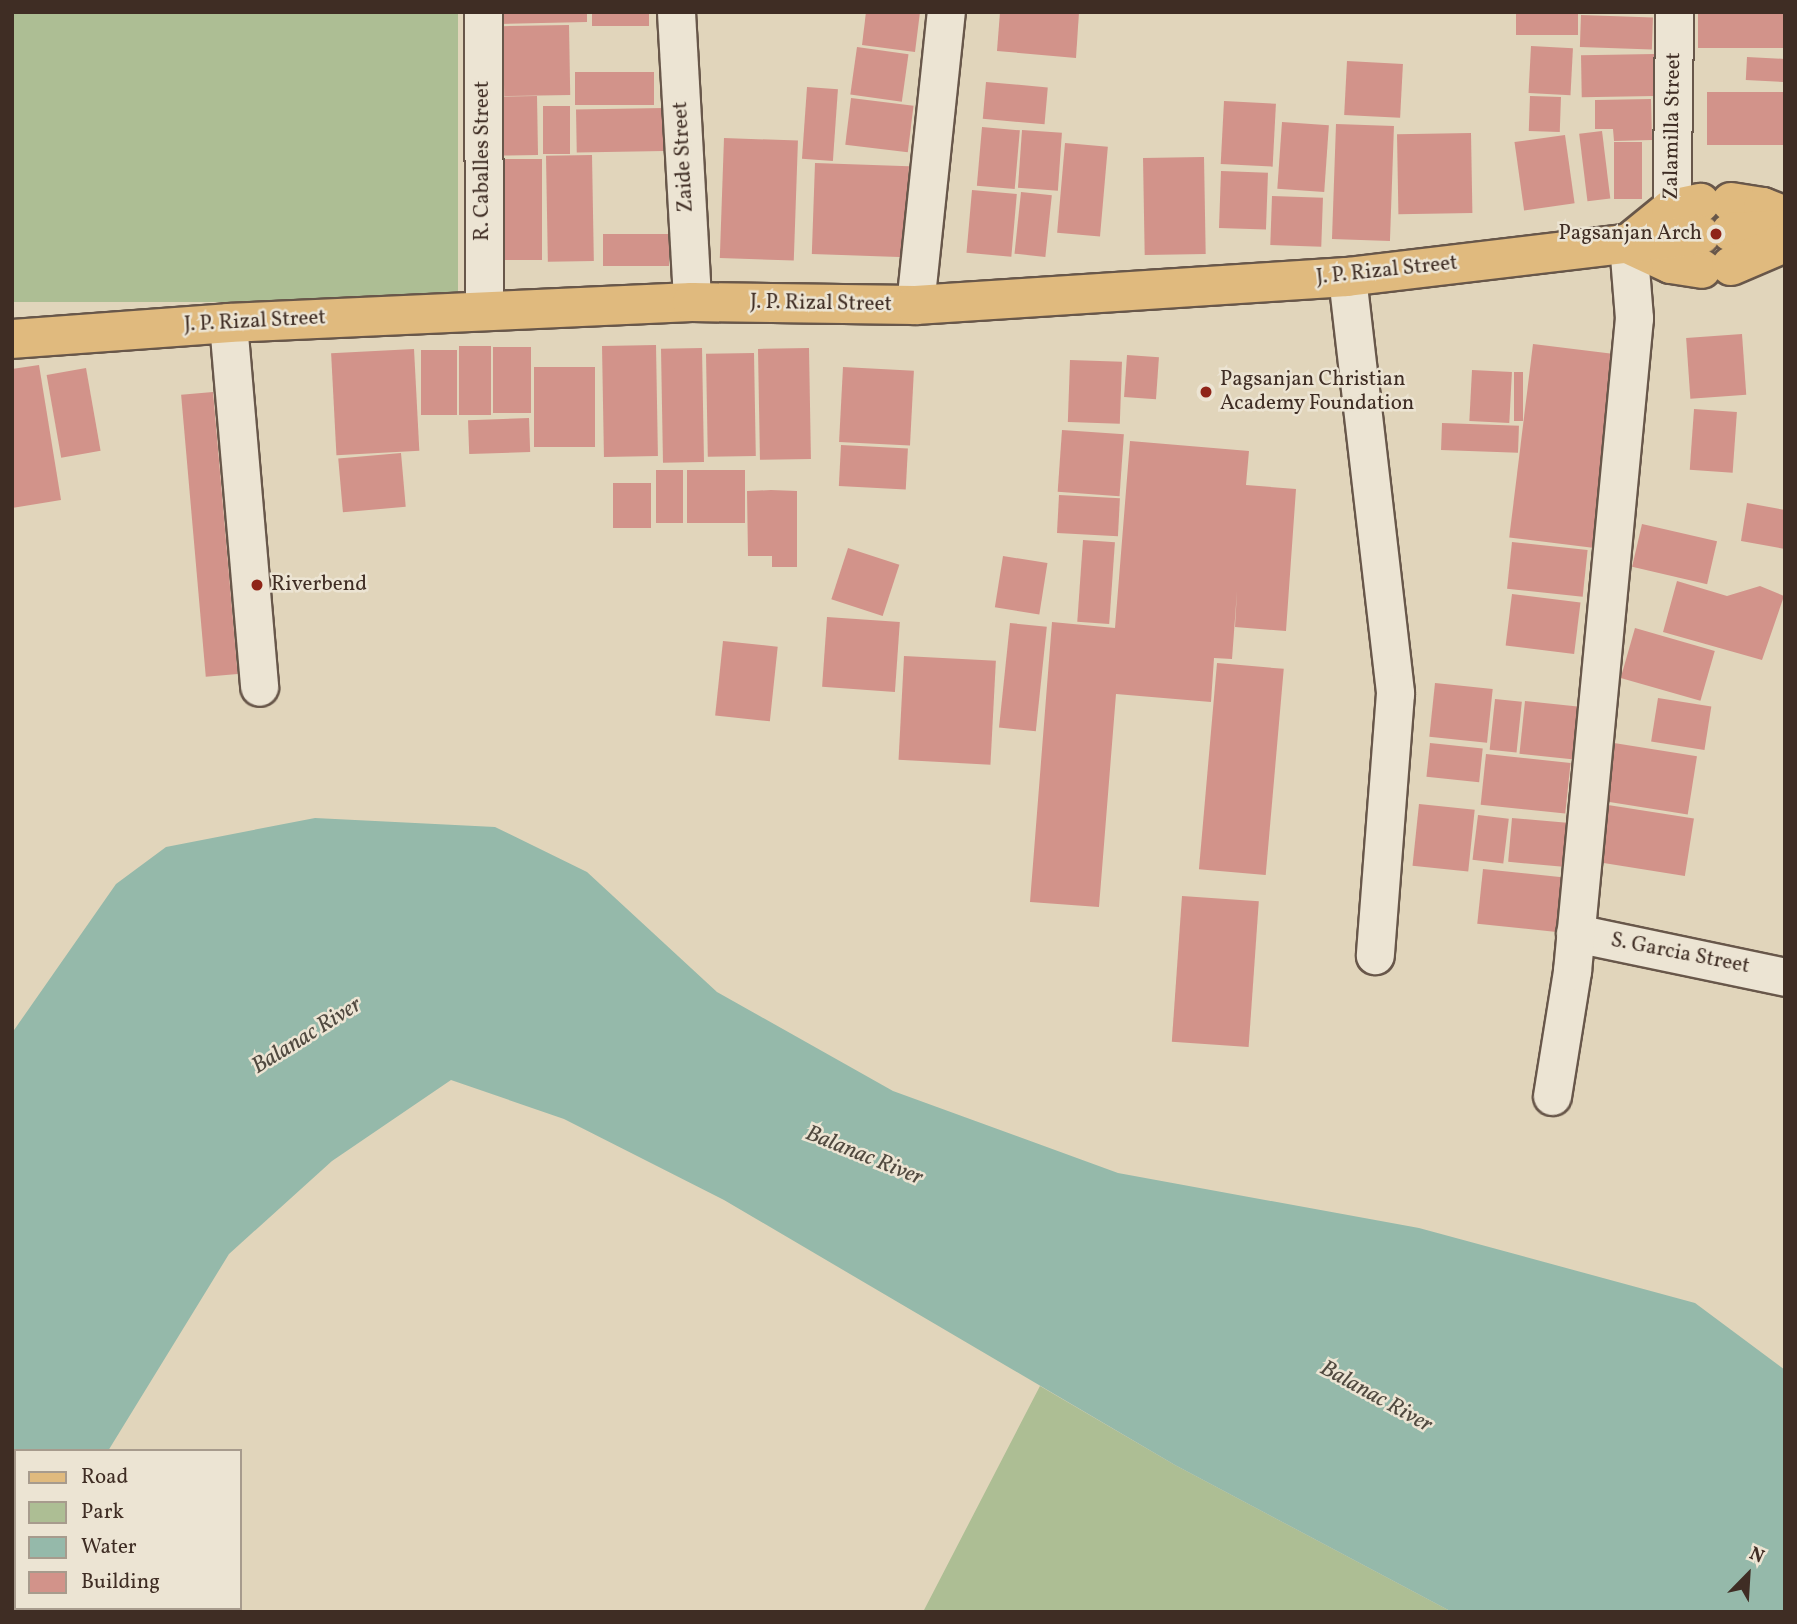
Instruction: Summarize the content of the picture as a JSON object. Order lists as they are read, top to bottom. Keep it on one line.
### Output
{"streets":{"main road":["J. P. Rizal Street"],"street":["Zalamilla Street","Zaide Street","R. Caballes Street","S. Garcia Street"]},"crossings":[["Zalamilla Street","J. P. Rizal Street"],["Zaide Street","J. P. Rizal Street"],["R. Caballes Street","J. P. Rizal Street"]],"water":["Balanac River"],"places":["Pagsanjan Arch","Pagsanjan Christian Academy Foundation","Riverbend"],"legend":["Road","Park","Water","Building"],"north":"top right"}
